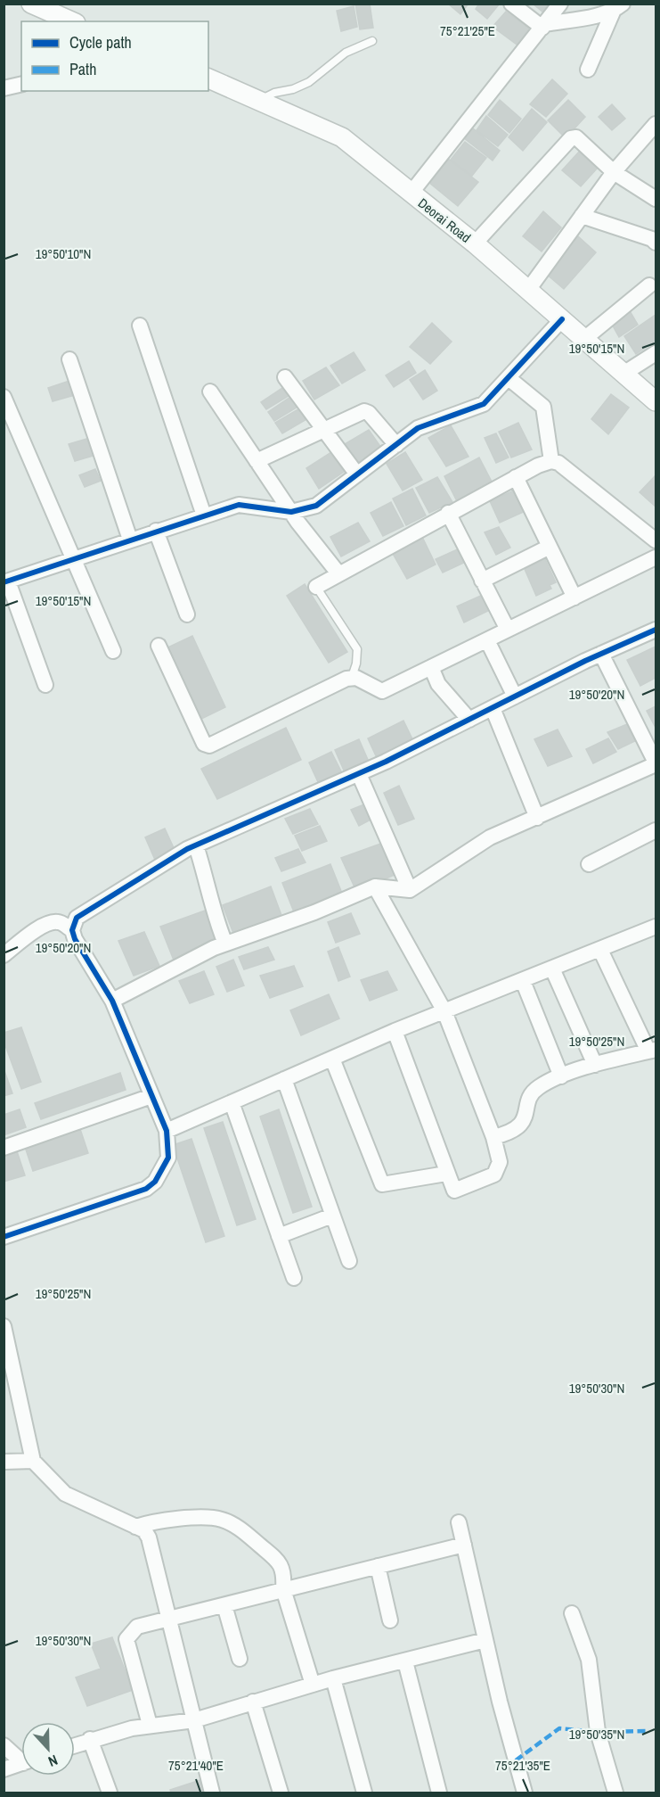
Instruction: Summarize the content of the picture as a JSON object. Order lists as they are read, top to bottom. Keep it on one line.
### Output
{"streets":{"street":["Deorai Road"]},"legend":["Cycle path","Path"],"north":"bottom","coordinates":["75°21'25\"E","19°50'10\"N","19°50'15\"N","19°50'20\"N","19°50'25\"N","19°50'30\"N","19°50'35\"N","75°21'40\"E","75°21'35\"E"]}
